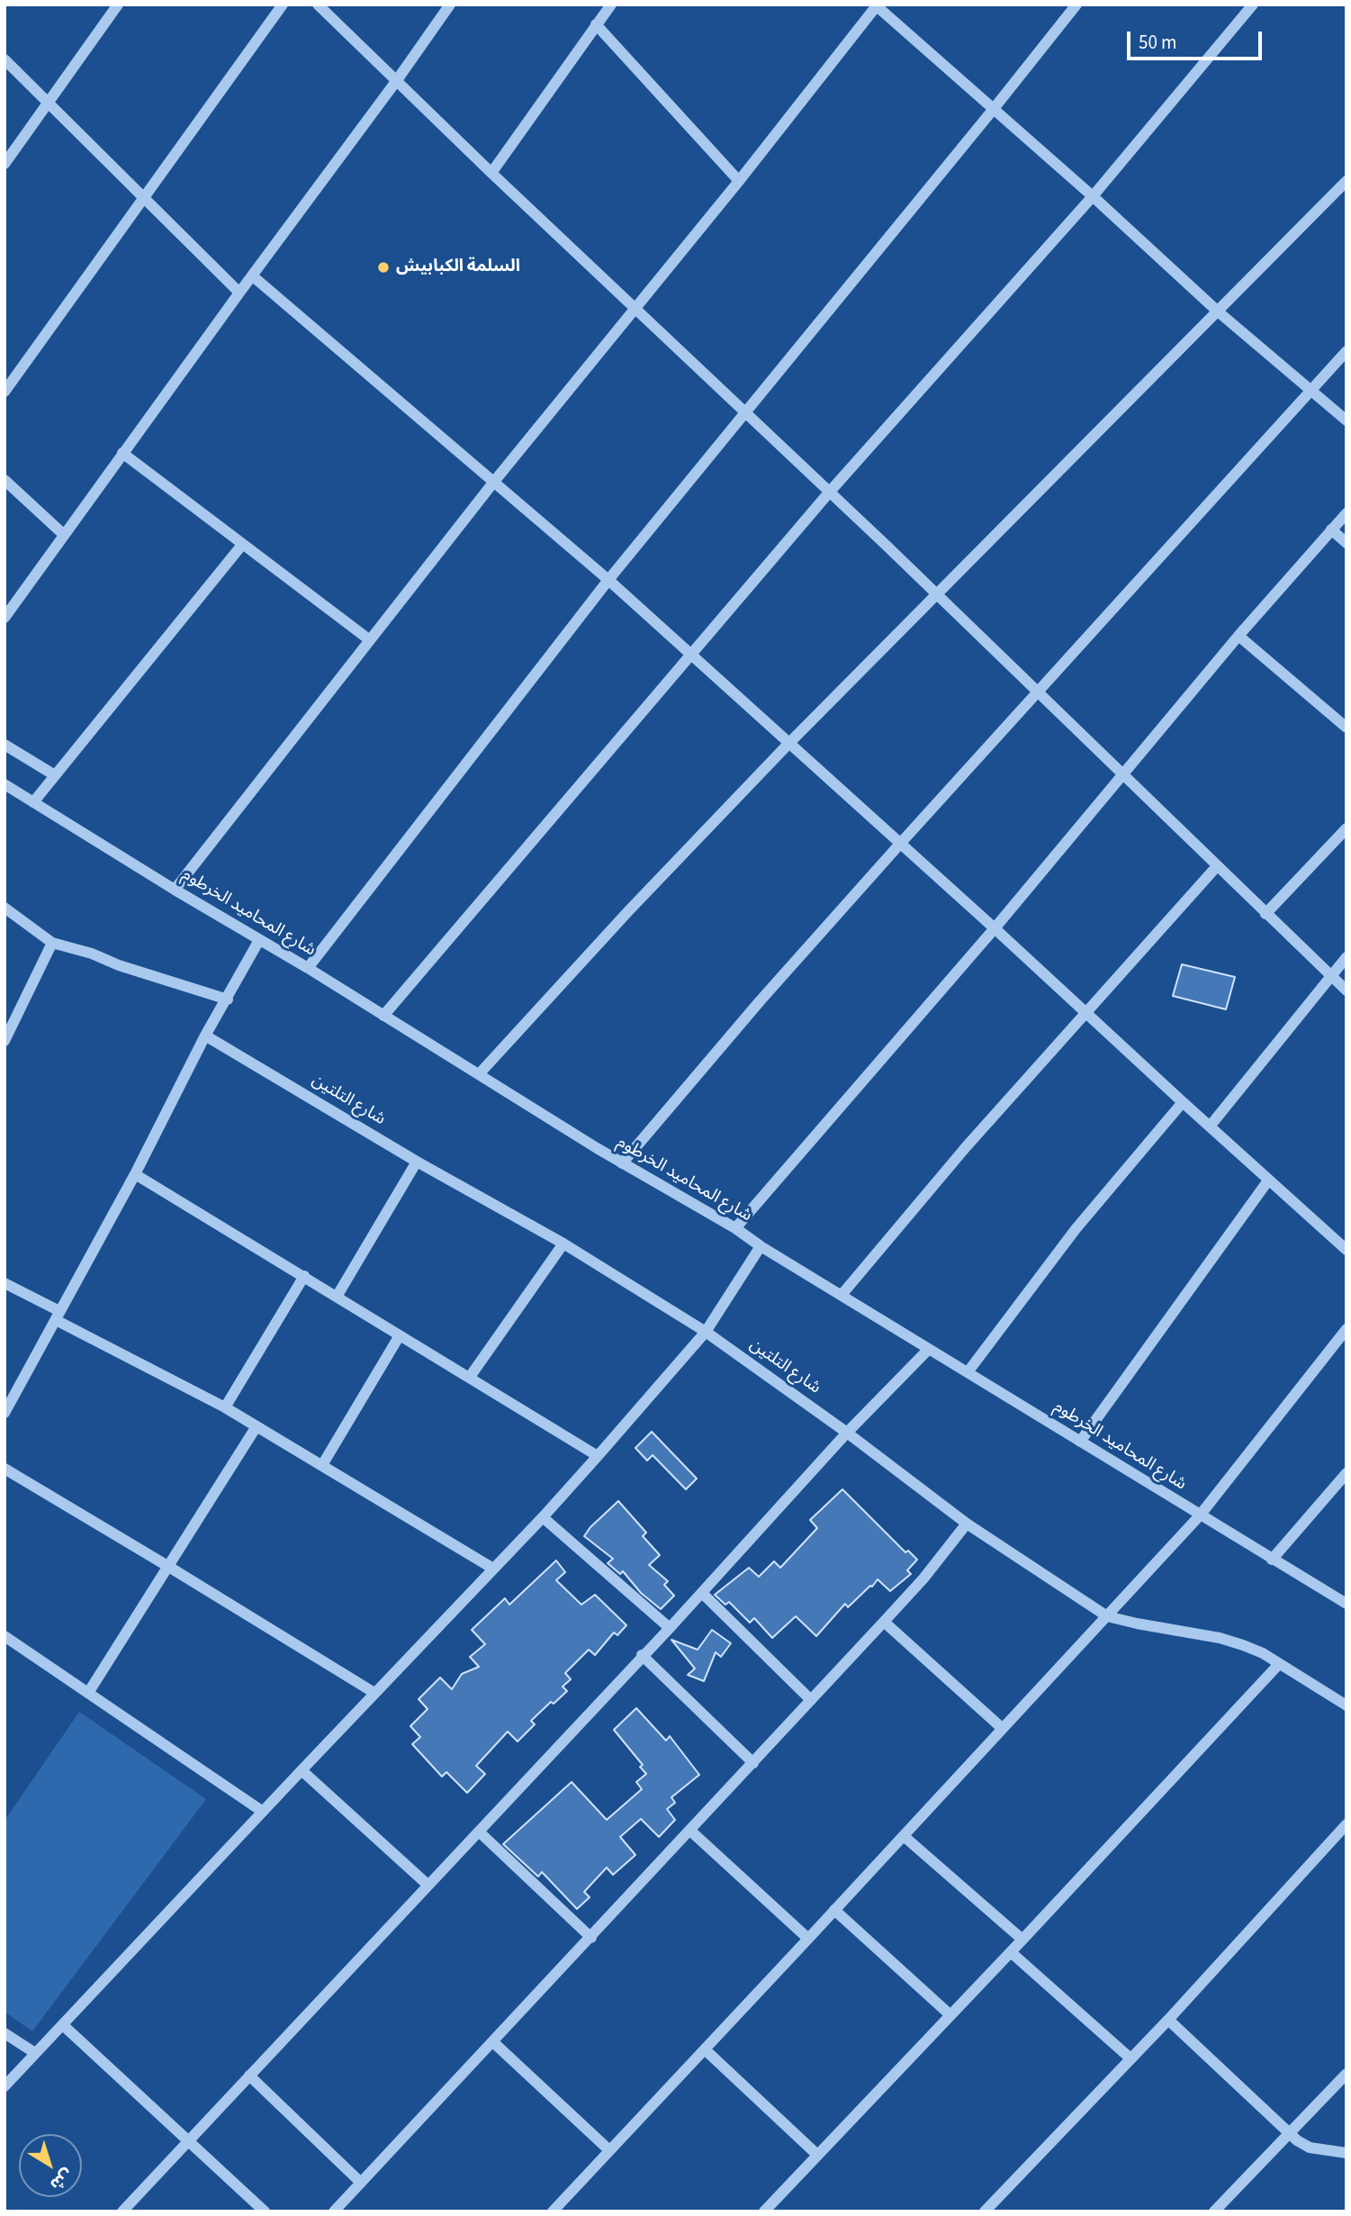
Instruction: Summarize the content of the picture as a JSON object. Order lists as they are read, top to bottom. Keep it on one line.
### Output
{"streets":{"street":["شارع المحاميد الخرطوم","شارع التلتين"]},"places":["السلمة الكبابيش"],"scale_bar":"50 m","north":"bottom right"}
